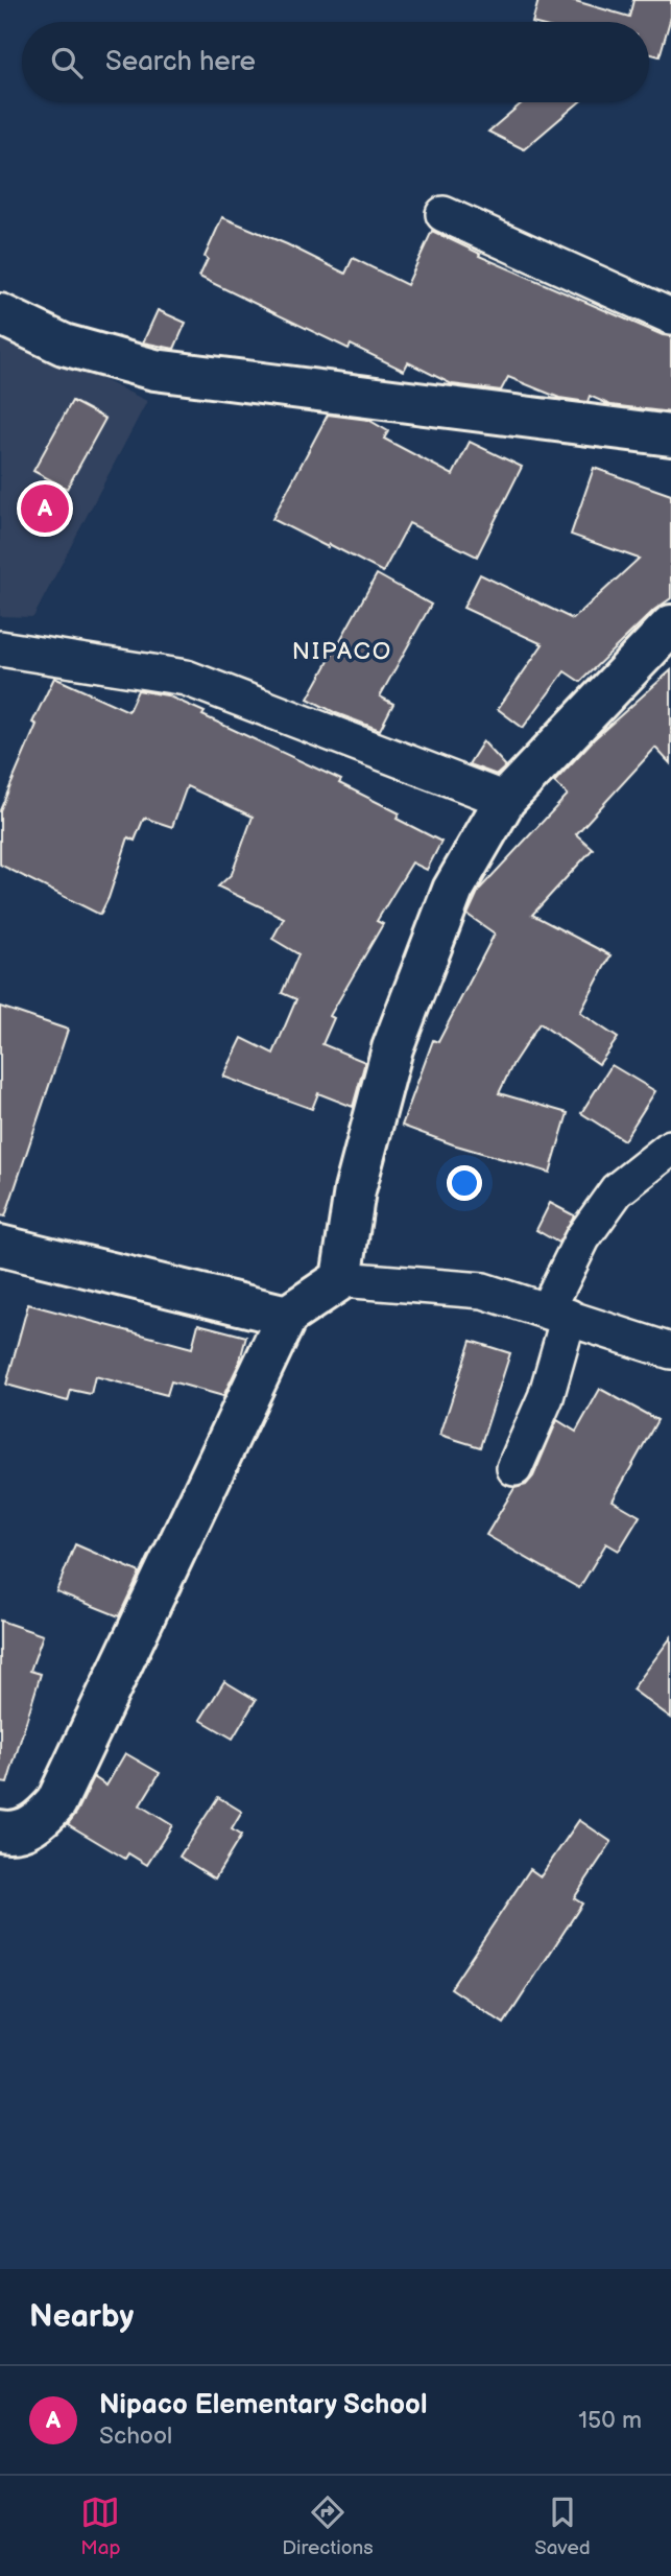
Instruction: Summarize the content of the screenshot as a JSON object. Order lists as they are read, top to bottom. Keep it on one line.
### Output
{"districts":["NIPACO"],"page":{"search":"Search here","pins":"A","heading":"Nearby","list":[{"mark":"A","name":"Nipaco Elementary School","note":"School","value":"150 m"}],"nav":["Map","Directions","Saved"]}}
